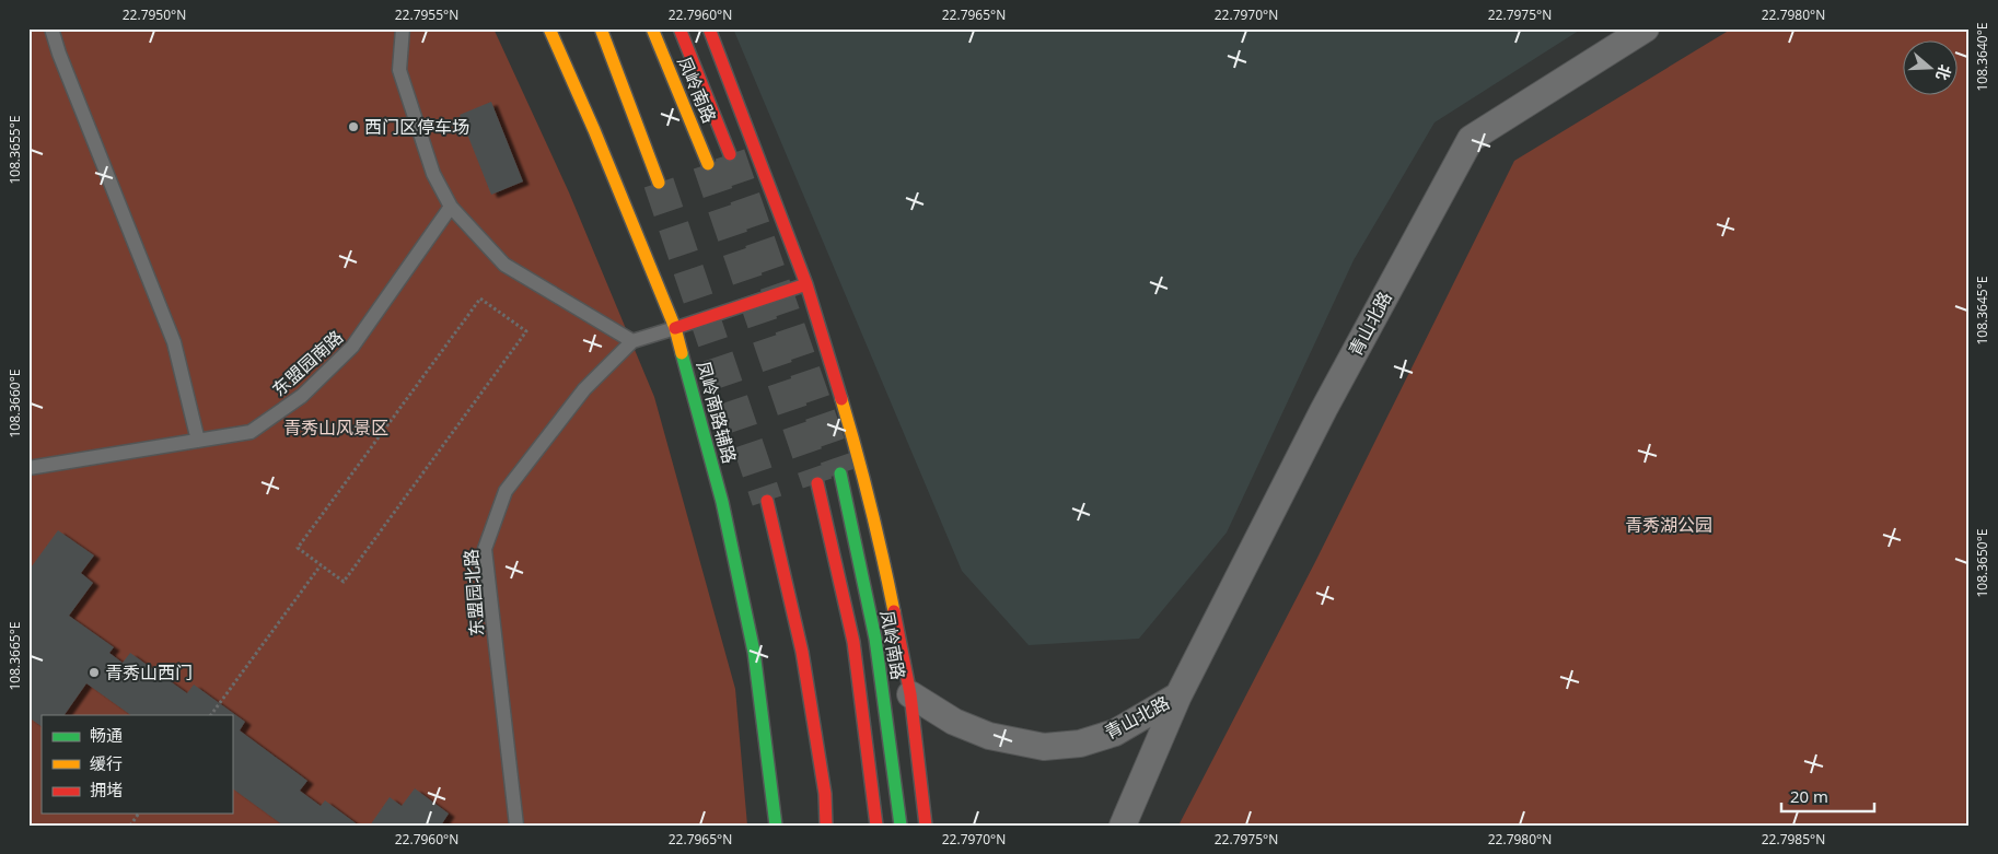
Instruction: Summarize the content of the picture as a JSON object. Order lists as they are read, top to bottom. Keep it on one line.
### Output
{"streets":{"street":["凤岭南路","青山北路","凤岭南路辅路"],"lane":["东盟园南路","东盟园北路"]},"parks":["青秀山风景区","青秀湖公园"],"places":["西门区停车场","青秀山西门"],"legend":["畅通","缓行","拥堵"],"scale_bar":"20 m","north":"right","coordinates":["22.7950°N","22.7955°N","22.7960°N","22.7965°N","22.7970°N","22.7975°N","22.7980°N","108.3640°E","108.3655°E","108.3645°E","108.3660°E","108.3650°E","108.3665°E","22.7985°N"]}
